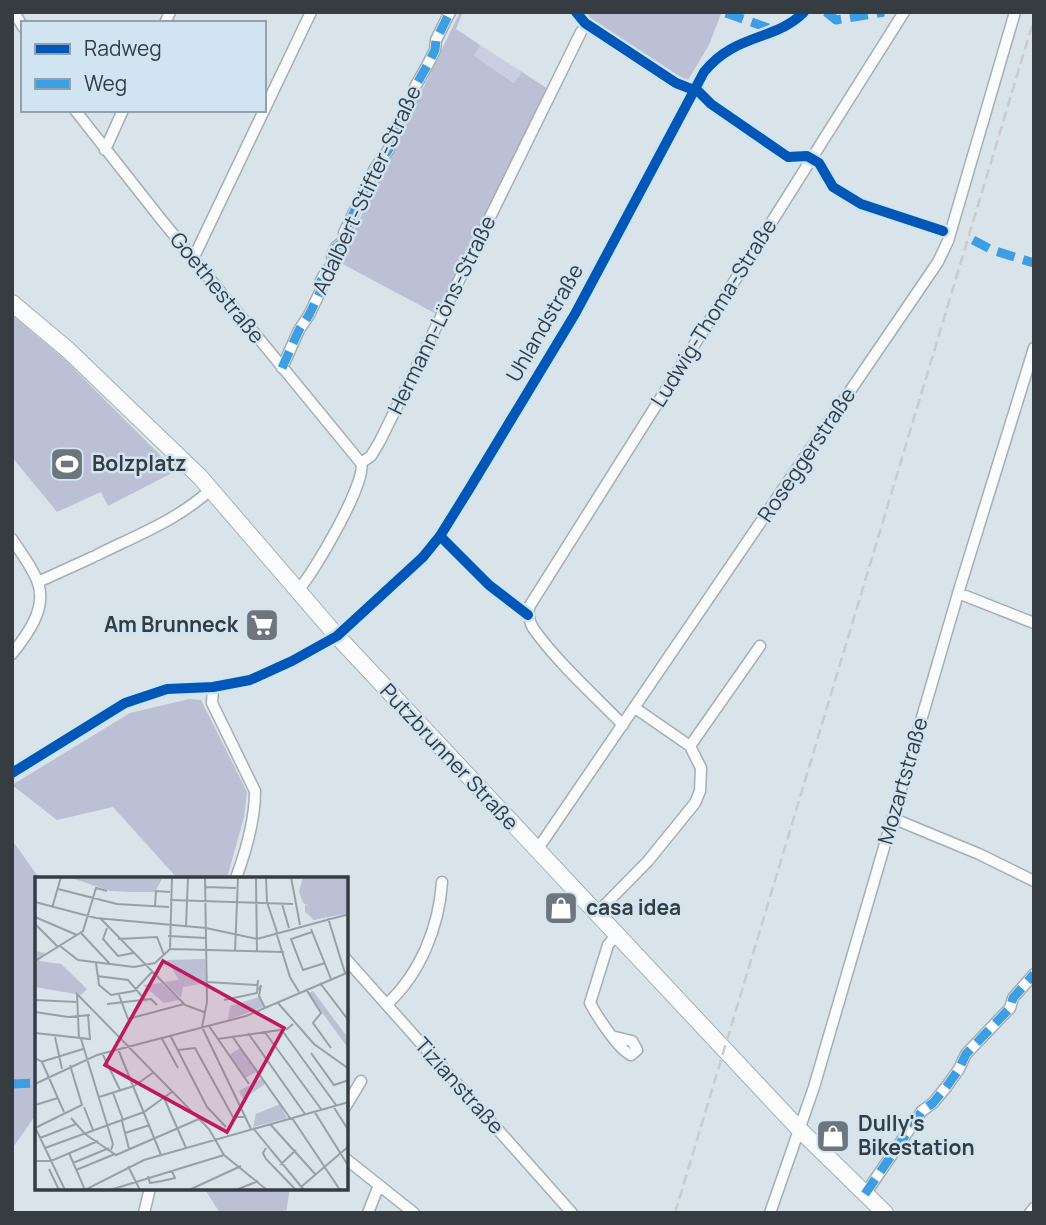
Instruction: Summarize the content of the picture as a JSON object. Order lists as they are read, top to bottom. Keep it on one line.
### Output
{"streets":{"main road":["Putzbrunner Straße"],"street":["Adalbert-Stifter-Straße","Goethestraße","Ludwig-Thoma-Straße","Hermann-Löns-Straße","Uhlandstraße","Roseggerstraße","Mozartstraße","Tizianstraße"]},"crossings":[["Adalbert-Stifter-Straße","Goethestraße"],["Goethestraße","Hermann-Löns-Straße"],["Ludwig-Thoma-Straße","Roseggerstraße"],["Hermann-Löns-Straße","Putzbrunner Straße"],["Uhlandstraße","Putzbrunner Straße"],["Roseggerstraße","Putzbrunner Straße"],["Putzbrunner Straße","Mozartstraße"]],"places":{"sports":["Bolzplatz"],"supermarket":["Am Brunneck"],"shop":["casa idea","Dully's Bikestation"]},"legend":["Radweg","Weg"]}
